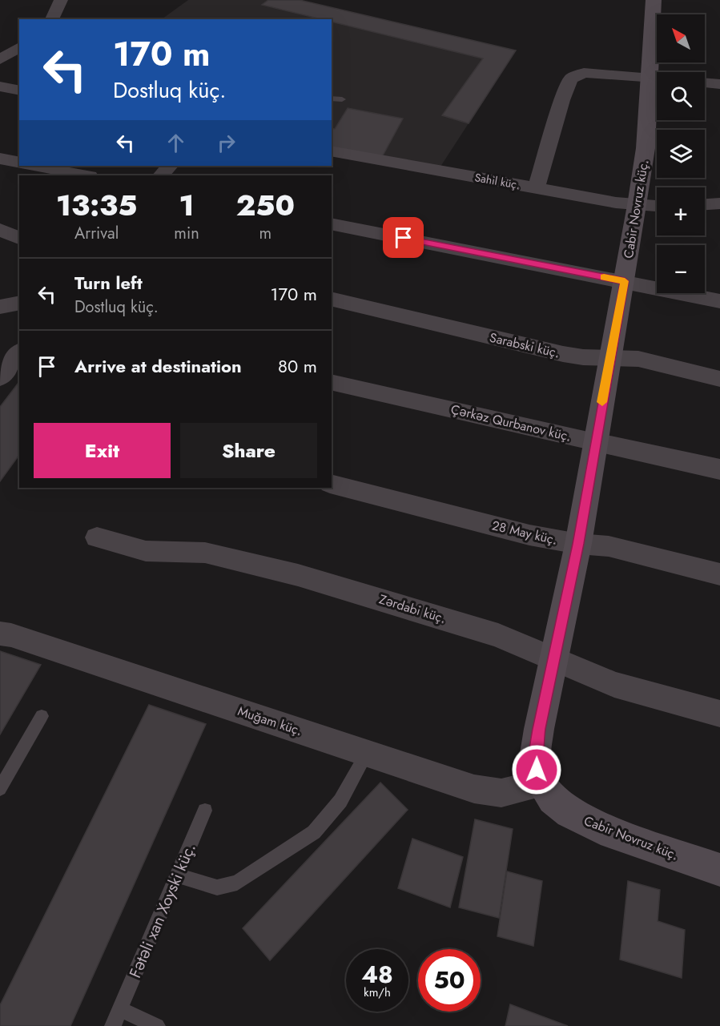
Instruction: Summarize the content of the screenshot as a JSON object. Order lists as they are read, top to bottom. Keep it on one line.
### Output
{"streets":{"main road":["Cabir Novruz küç."],"street":["Sahil küç.","Sarabski küç.","Çərkəz Qurbanov küç.","28 May küç.","Zərdabi küç.","Muğam küç."],"lane":["Fətəli xan Xoyski küç."]},"crossings":[["Sahil küç.","Cabir Novruz küç."],["Cabir Novruz küç.","Sarabski küç."],["Cabir Novruz küç.","Çərkəz Qurbanov küç."],["Cabir Novruz küç.","28 May küç."],["Cabir Novruz küç.","Zərdabi küç."],["Cabir Novruz küç.","Muğam küç."]],"north":"top left","page":{"map_buttons":["+","−"],"turn":["170 m","Dostluq küç."],"eta":["13:35","Arrival","1","min","250","m"],"list":[{"name":"Turn left","note":"Dostluq küç.","value":"170 m"},{"name":"Arrive at destination","value":"80 m"}],"buttons":["Exit","Share"],"speed":"48 km/h","limit":"50"}}
